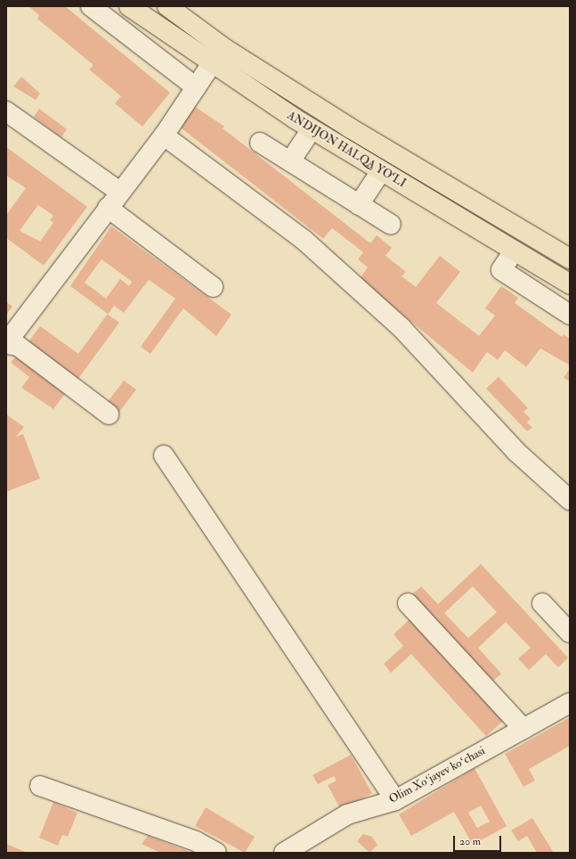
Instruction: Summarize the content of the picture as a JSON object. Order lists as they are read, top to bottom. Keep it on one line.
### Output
{"streets":{"highway":["ANDIJON HALQA YO‘LI"],"street":["Olim Xoʻjayev koʻchasi"]},"scale_bar":"20 m"}
